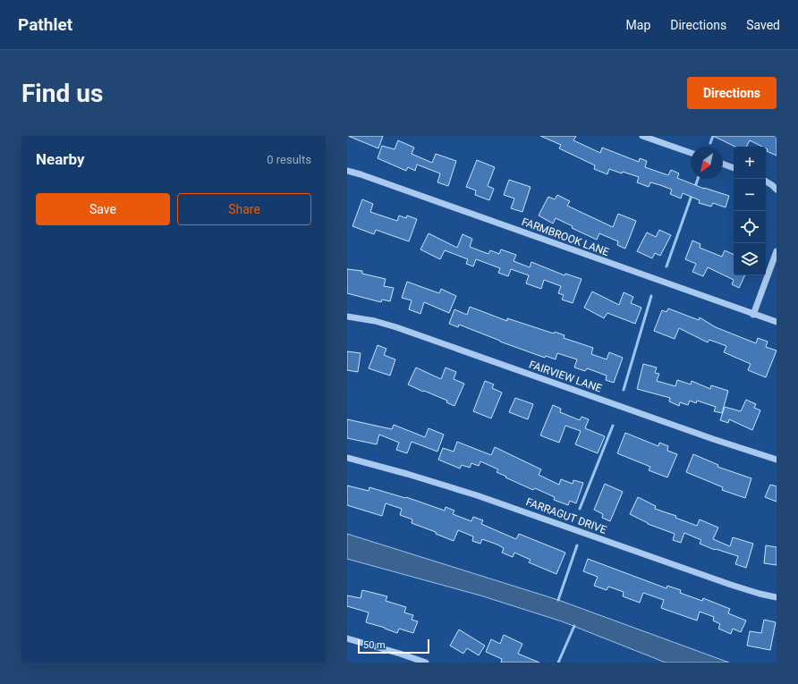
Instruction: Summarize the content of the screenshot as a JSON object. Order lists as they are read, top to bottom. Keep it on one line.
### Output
{"streets":{"street":["FARMBROOK LANE","FAIRVIEW LANE","FARRAGUT DRIVE"]},"scale_bar":"50 m","north":"bottom left","page":{"header":"Pathlet","nav":["Map","Directions","Saved"],"buttons":["Directions",["Save","Share"]],"title":"Find us","heading":["Nearby","0 results"],"map_buttons":["+","−"],"scale":"50 m"}}
